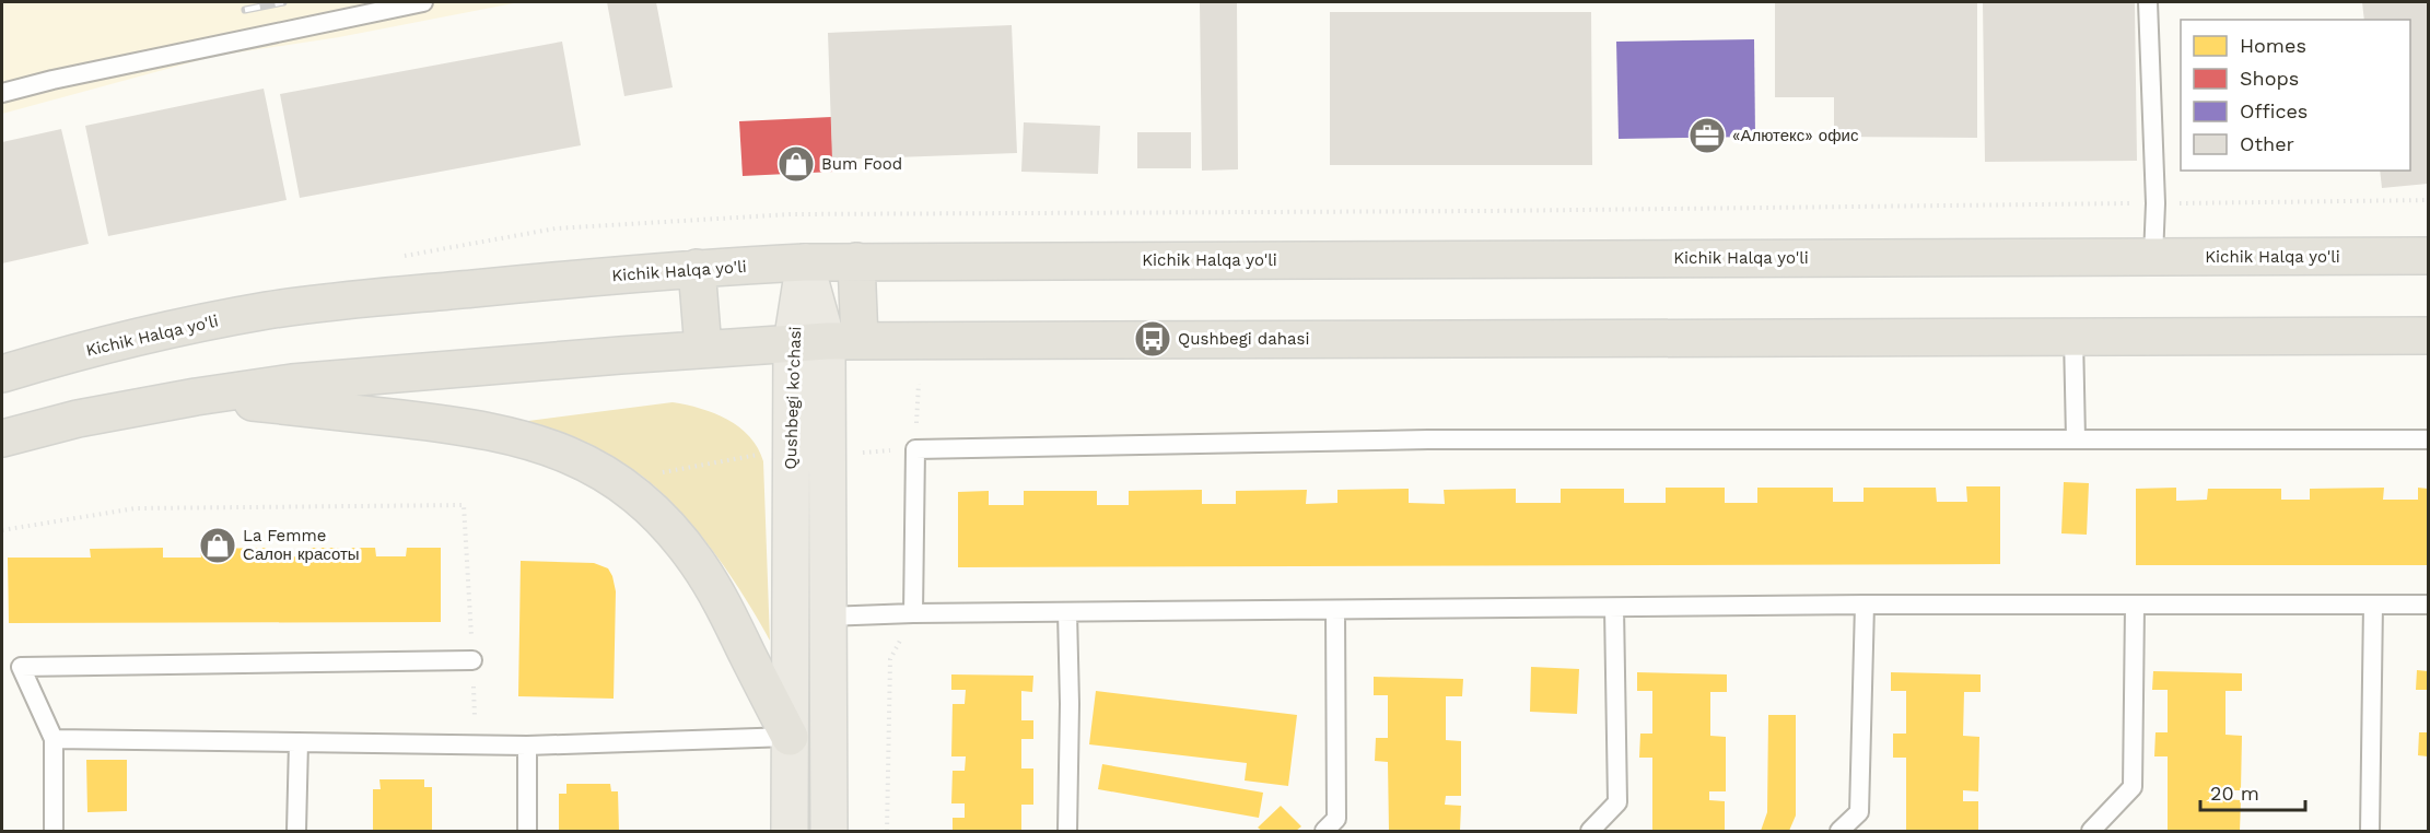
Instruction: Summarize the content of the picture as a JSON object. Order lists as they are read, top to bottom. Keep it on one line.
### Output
{"streets":{"highway":["Kichik Halqa yo'li"],"main road":["Qushbegi ko'chasi"]},"crossings":[["Kichik Halqa yo'li","Qushbegi ko'chasi"]],"places":{"office":["«Алютекс» офис"],"shop":["Bum Food","La Femme Салон красоты"],"bus stop":["Qushbegi dahasi"]},"legend":["Homes","Shops","Offices","Other"],"scale_bar":"20 m"}
